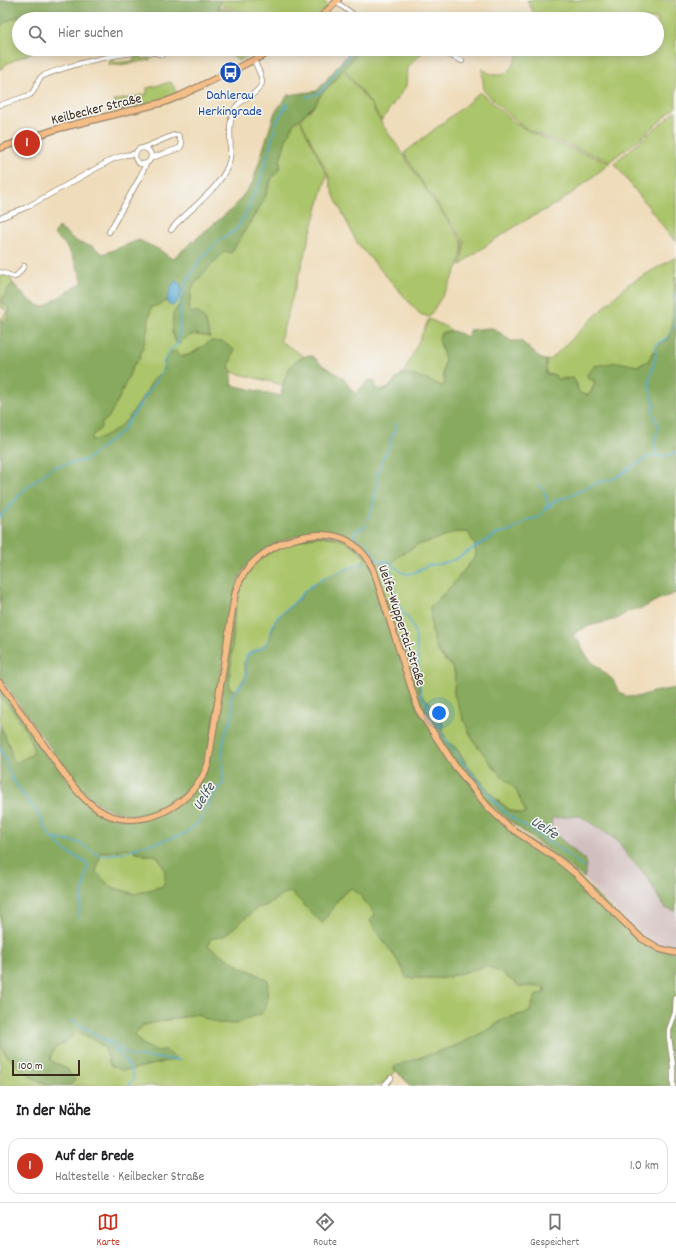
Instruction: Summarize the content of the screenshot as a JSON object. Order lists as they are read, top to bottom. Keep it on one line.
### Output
{"streets":{"main road":["Keilbecker Straße","Uelfe-Wuppertal-Straße"]},"water":["Uelfe"],"places":{"bus stop":["Dahlerau Herkingrade"]},"scale_bar":"100 m","page":{"search":"Hier suchen","pins":"1","scale":"100 m","heading":"In der Nähe","list":[{"mark":"1","name":"Auf der Brede","note":"Haltestelle · Keilbecker Straße","value":"1.0 km"}],"nav":["Karte","Route","Gespeichert"]}}
